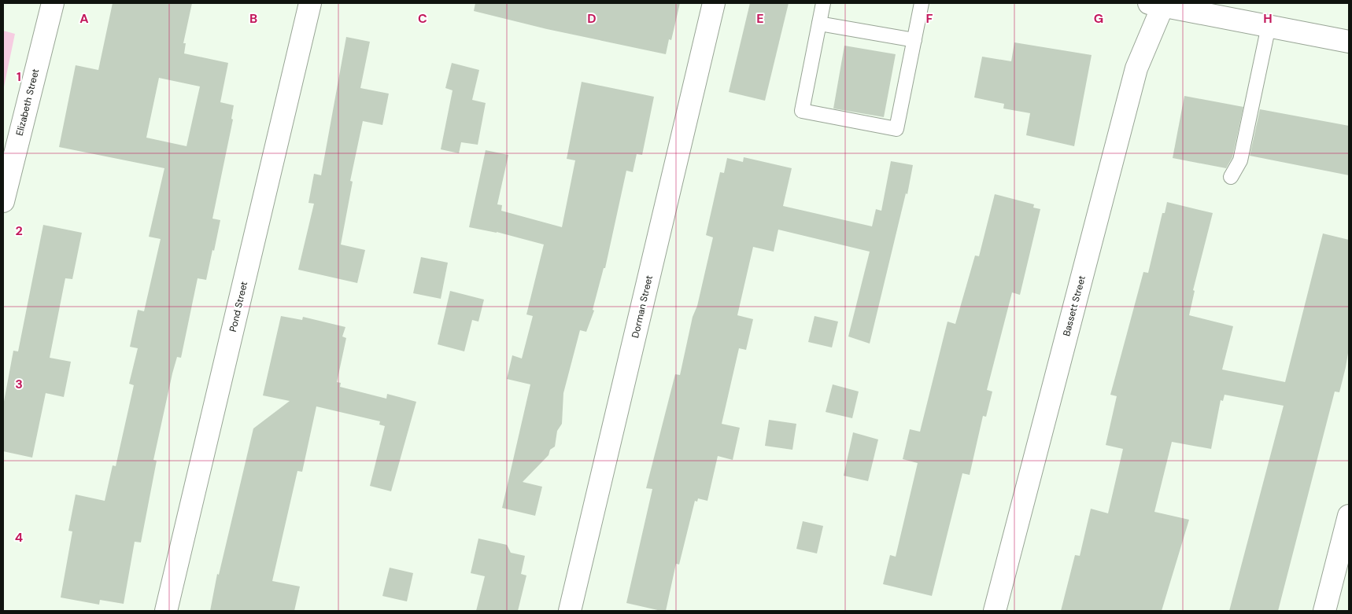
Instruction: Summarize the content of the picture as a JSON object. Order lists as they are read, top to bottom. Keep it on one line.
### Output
{"streets":{"street":["Elizabeth Street","Bassett Street","Pond Street","Dorman Street"]},"grid":{"columns":["A","B","C","D","E","F","G","H"],"rows":["1","2","3","4"]}}
